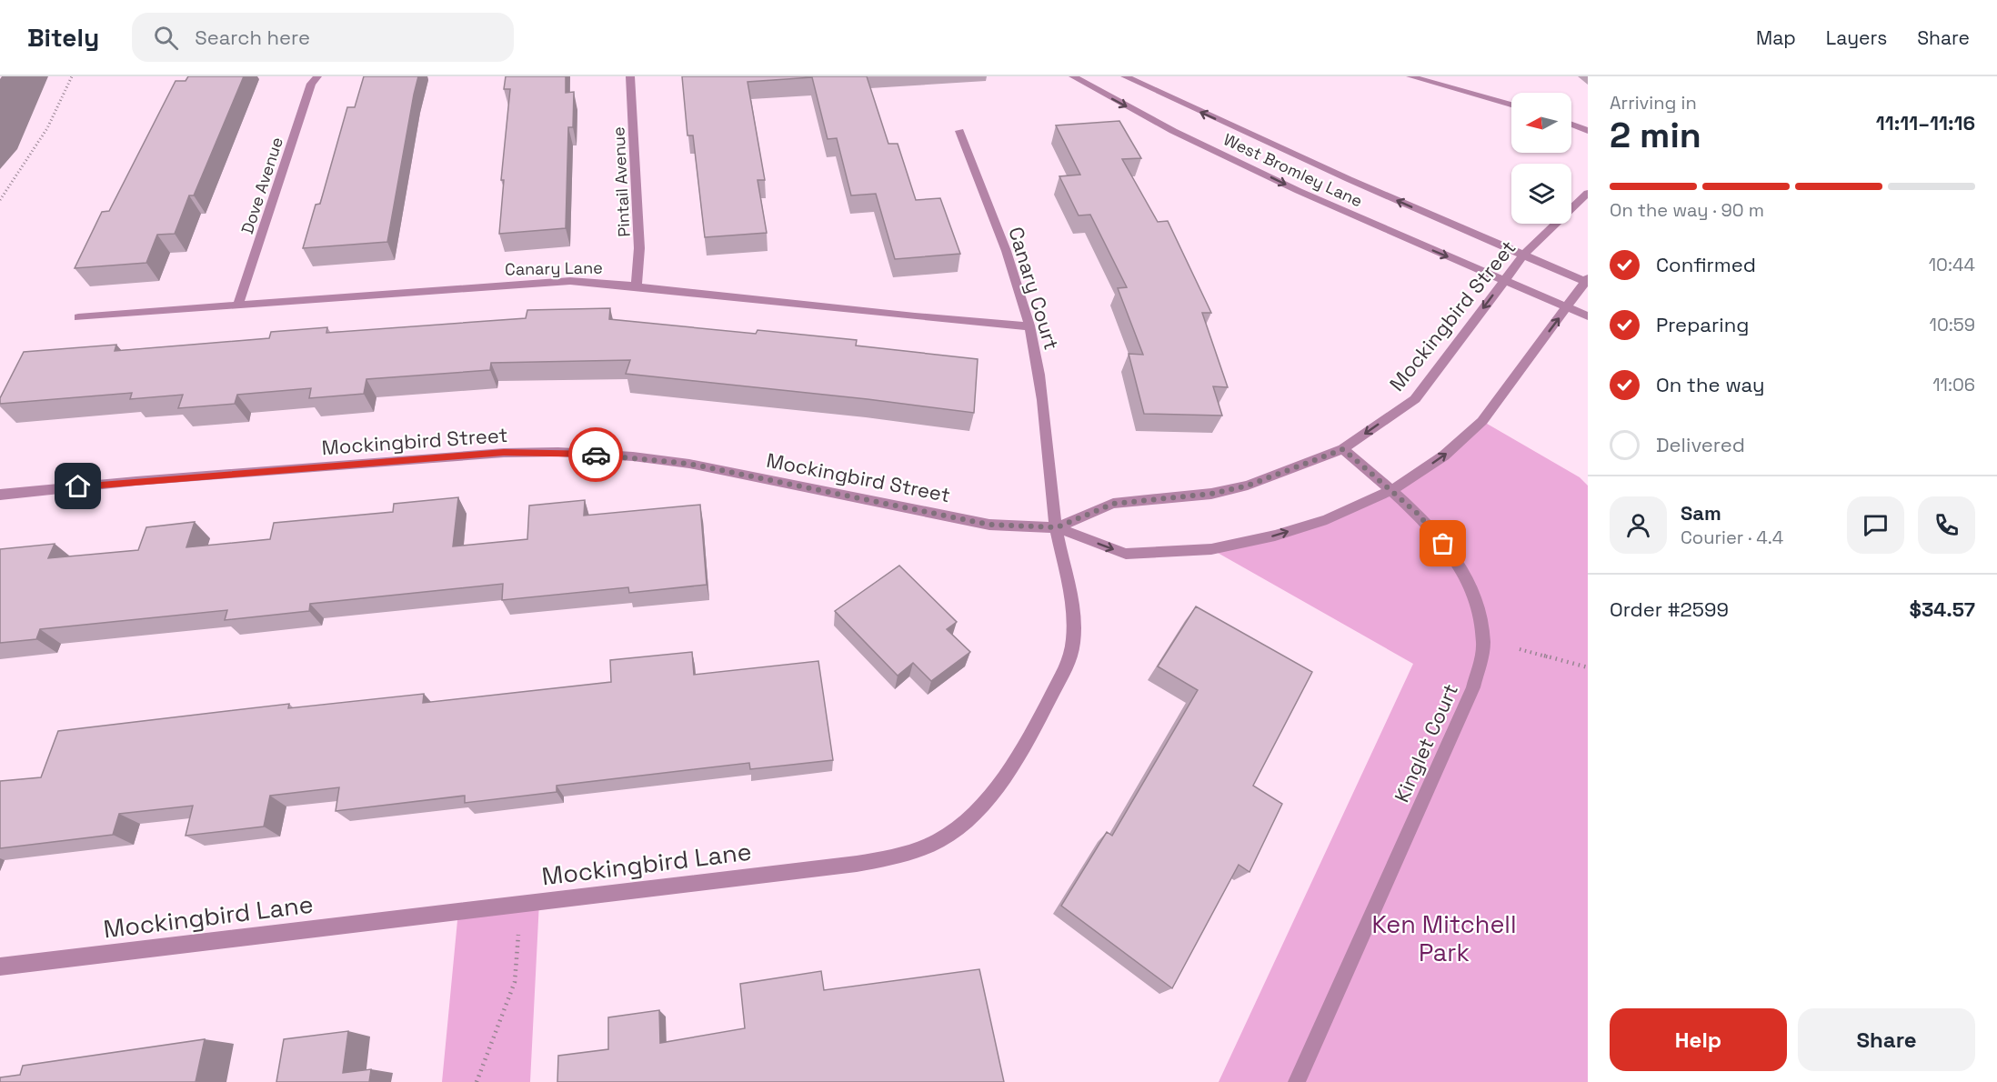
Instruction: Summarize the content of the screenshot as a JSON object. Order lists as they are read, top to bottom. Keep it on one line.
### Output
{"streets":{"street":["West Bromley Lane","Pintail Avenue","Dove Avenue","Canary Lane","Canary Court","Mockingbird Street","Kinglet Court","Mockingbird Lane"]},"crossings":[["West Bromley Lane","Mockingbird Street"],["Pintail Avenue","Canary Lane"],["Dove Avenue","Canary Lane"],["Canary Lane","Canary Court"],["Canary Court","Mockingbird Street"],["Canary Court","Mockingbird Lane"],["Mockingbird Street","Kinglet Court"],["Mockingbird Street","Mockingbird Lane"]],"parks":["Ken Mitchell Park"],"north":"left","page":{"header":"Bitely","search":"Search here","nav":["Map","Layers","Share"],"heading":["2 min","Arriving in","11:11–11:16"],"panel":["Sam","Courier · 4.4","Order #2599","$34.57"],"bar":"On the way · 90 m","list":[["Confirmed","10:44"],["Preparing","10:59"],["On the way","11:06"],"Delivered"],"buttons":["Help","Share"]}}
